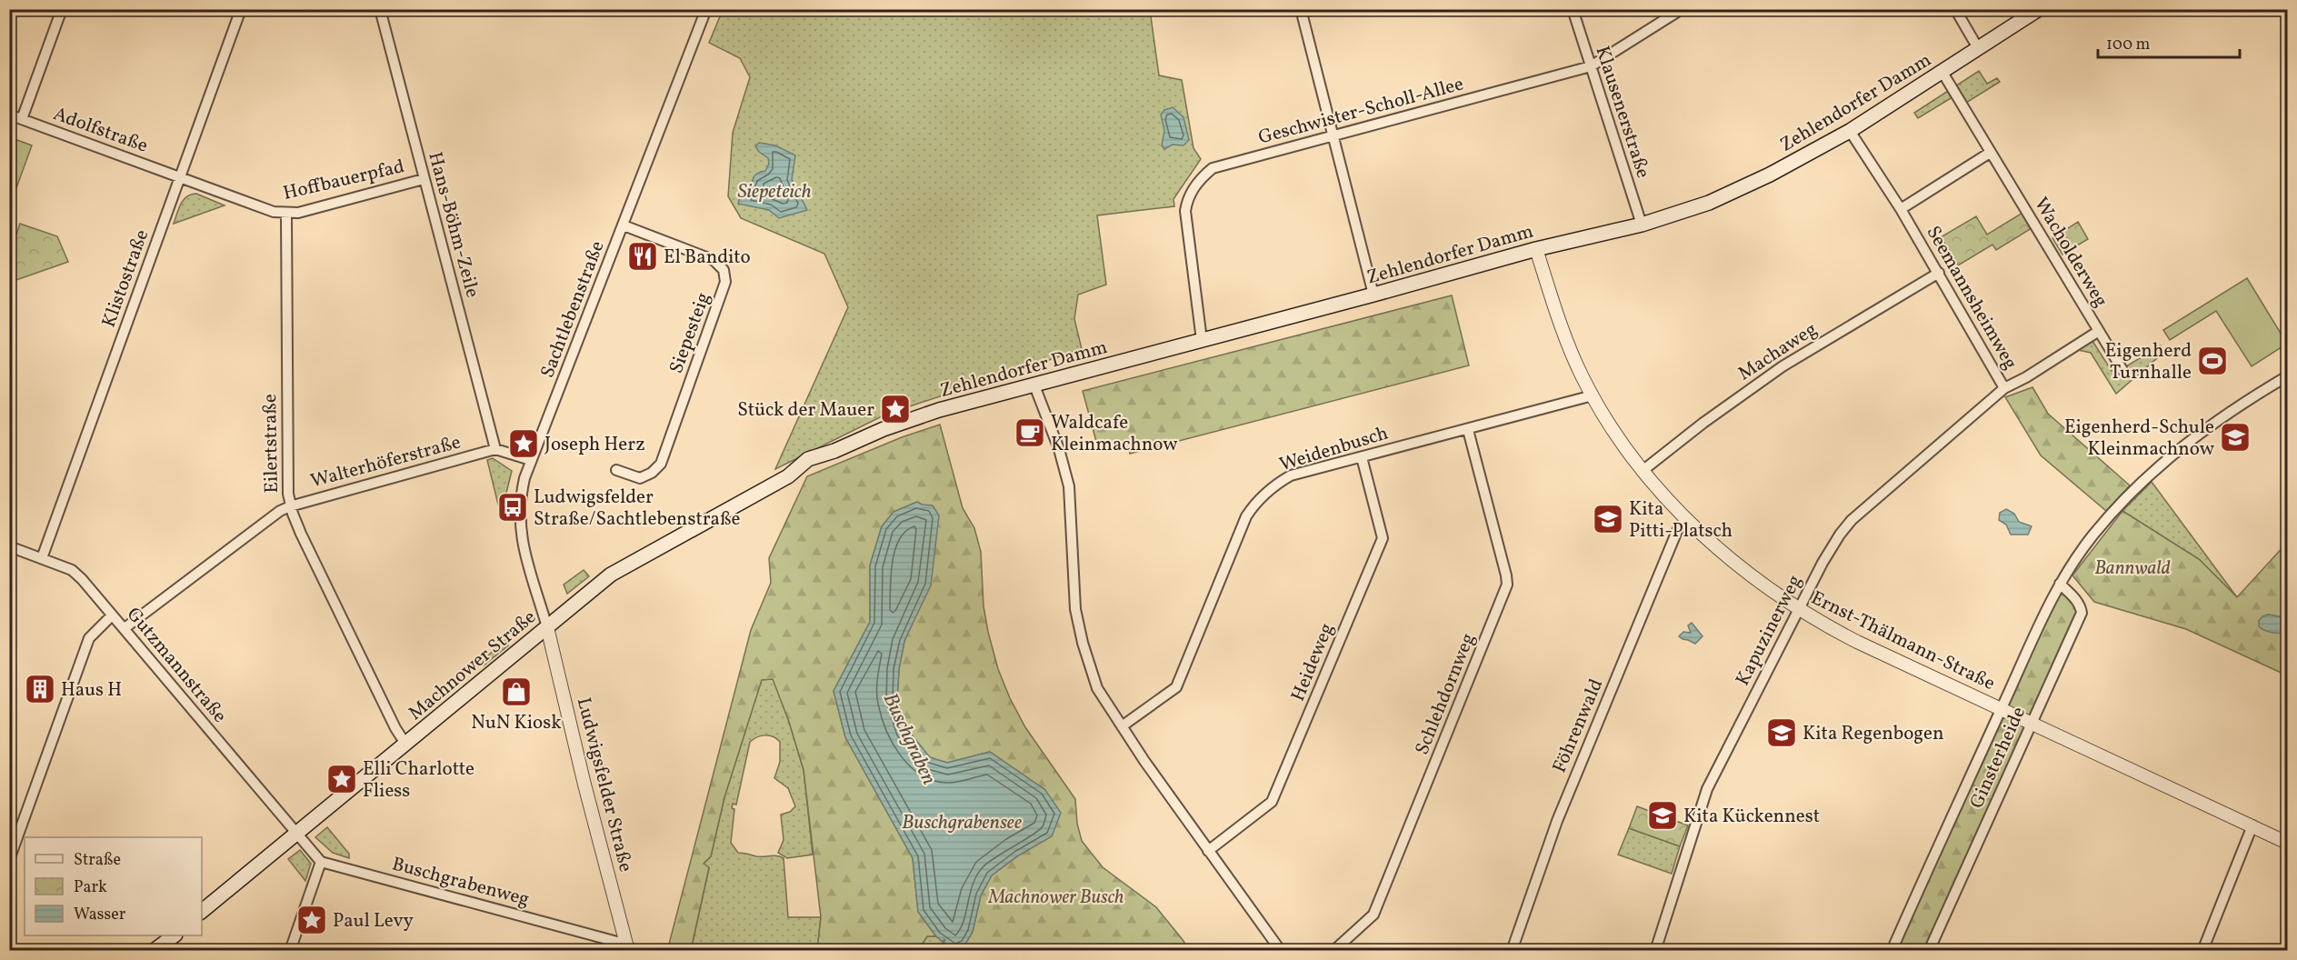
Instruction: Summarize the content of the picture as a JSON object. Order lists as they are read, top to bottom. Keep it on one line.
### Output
{"streets":{"main road":["Zehlendorfer Damm","Machnower Straße"],"street":["Geschwister-Scholl-Allee","Klausenerstraße","Adolfstraße","Hoffbauerpfad","Hans-Böhm-Zeile","Wacholderweg","Klistostraße","Seemannsheimweg","Sachtlebenstraße","Siepesteig","Machaweg","Eilertstraße","Weidenbusch","Walterhöferstraße","Kapuzinerweg","Ernst-Thälmann-Straße","Heideweg","Gutzmannstraße","Schlehdornweg","Föhrenwald","Ginsterheide","Ludwigsfelder Straße","Buschgrabenweg"]},"crossings":[["Zehlendorfer Damm","Geschwister-Scholl-Allee"],["Zehlendorfer Damm","Klausenerstraße"],["Zehlendorfer Damm","Wacholderweg"],["Zehlendorfer Damm","Seemannsheimweg"],["Zehlendorfer Damm","Ernst-Thälmann-Straße"],["Zehlendorfer Damm","Machnower Straße"],["Geschwister-Scholl-Allee","Klausenerstraße"],["Adolfstraße","Hoffbauerpfad"],["Adolfstraße","Klistostraße"],["Hoffbauerpfad","Hans-Böhm-Zeile"],["Hoffbauerpfad","Klistostraße"],["Hoffbauerpfad","Eilertstraße"],["Hans-Böhm-Zeile","Walterhöferstraße"],["Wacholderweg","Seemannsheimweg"],["Klistostraße","Gutzmannstraße"],["Seemannsheimweg","Machaweg"],["Seemannsheimweg","Kapuzinerweg"],["Sachtlebenstraße","Siepesteig"],["Sachtlebenstraße","Machnower Straße"],["Sachtlebenstraße","Ludwigsfelder Straße"],["Machaweg","Ernst-Thälmann-Straße"],["Eilertstraße","Walterhöferstraße"],["Eilertstraße","Machnower Straße"],["Weidenbusch","Ernst-Thälmann-Straße"],["Weidenbusch","Heideweg"],["Weidenbusch","Schlehdornweg"],["Walterhöferstraße","Gutzmannstraße"],["Kapuzinerweg","Ernst-Thälmann-Straße"],["Ernst-Thälmann-Straße","Föhrenwald"],["Ernst-Thälmann-Straße","Ginsterheide"],["Gutzmannstraße","Machnower Straße"],["Machnower Straße","Ludwigsfelder Straße"],["Ludwigsfelder Straße","Buschgrabenweg"]],"water":["Siepeteich","Buschgraben","Buschgrabensee"],"parks":["Bannwald","Machnower Busch"],"places":{"restaurant":["El Bandito"],"sports":["Eigenherd Turnhalle"],"place":["Stück der Mauer","Joseph Herz","Elli Charlotte Fliess","Paul Levy"],"cafe":["Waldcafe Kleinmachnow"],"school or university":["Eigenherd-Schule Kleinmachnow","Kita Pitti-Platsch","Kita Regenbogen","Kita Kückennest"],"bus stop":["Ludwigsfelder Straße/Sachtlebenstraße"],"building":["Haus H"],"shop":["NuN Kiosk"]},"legend":["Straße","Park","Wasser"],"scale_bar":"100 m"}
